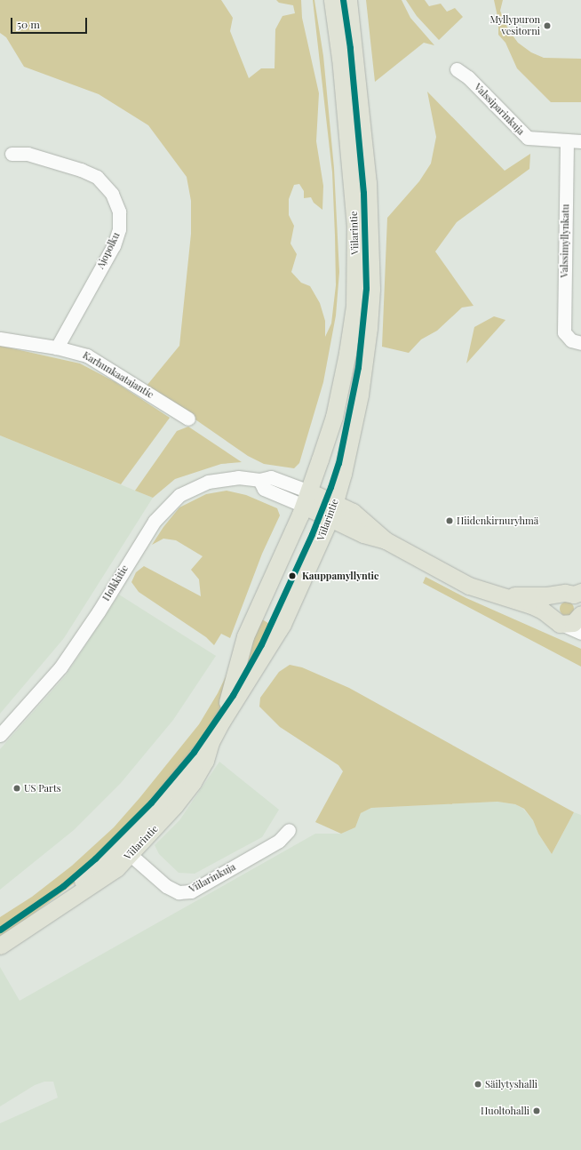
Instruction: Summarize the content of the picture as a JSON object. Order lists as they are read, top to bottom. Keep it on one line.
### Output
{"streets":{"main road":["Viilarintie"],"street":["Valssiparinkuja","Valssimyllynkatu","Ajopolku","Karhunkaatajantie","Holkkitie","Viilarinkuja"]},"crossings":[["Valssiparinkuja","Valssimyllynkatu"],["Viilarintie","Holkkitie"],["Viilarintie","Viilarinkuja"],["Ajopolku","Karhunkaatajantie"]],"places":["Myllypuron vesitorni","Hiidenkirnuryhmä","Kauppamyllyntie","US Parts","Säilytyshalli","Huoltohalli"],"scale_bar":"50 m"}
